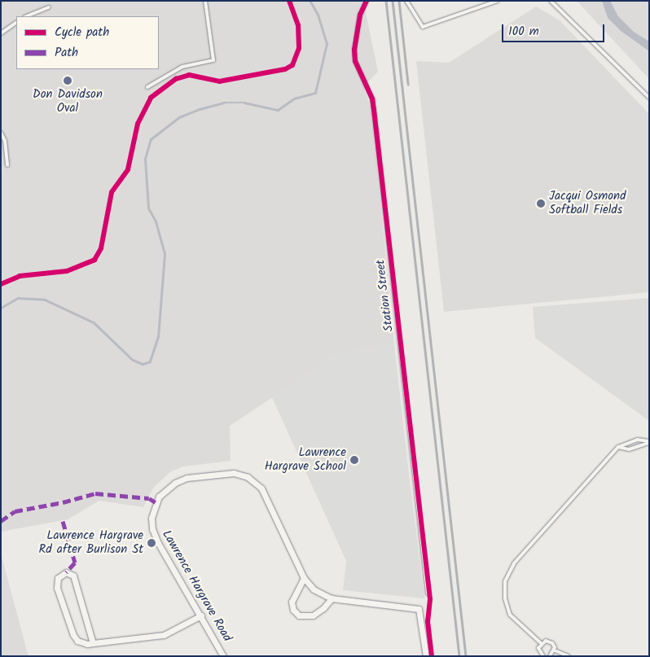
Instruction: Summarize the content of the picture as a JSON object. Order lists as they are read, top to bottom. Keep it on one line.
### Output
{"streets":{"street":["Lawrence Hargrave Road"],"lane":["Station Street"]},"places":["Don Davidson Oval","Jacqui Osmond Softball Fields","Lawrence Hargrave School","Lawrence Hargrave Rd after Burlison St"],"legend":["Cycle path","Path"],"scale_bar":"100 m"}
